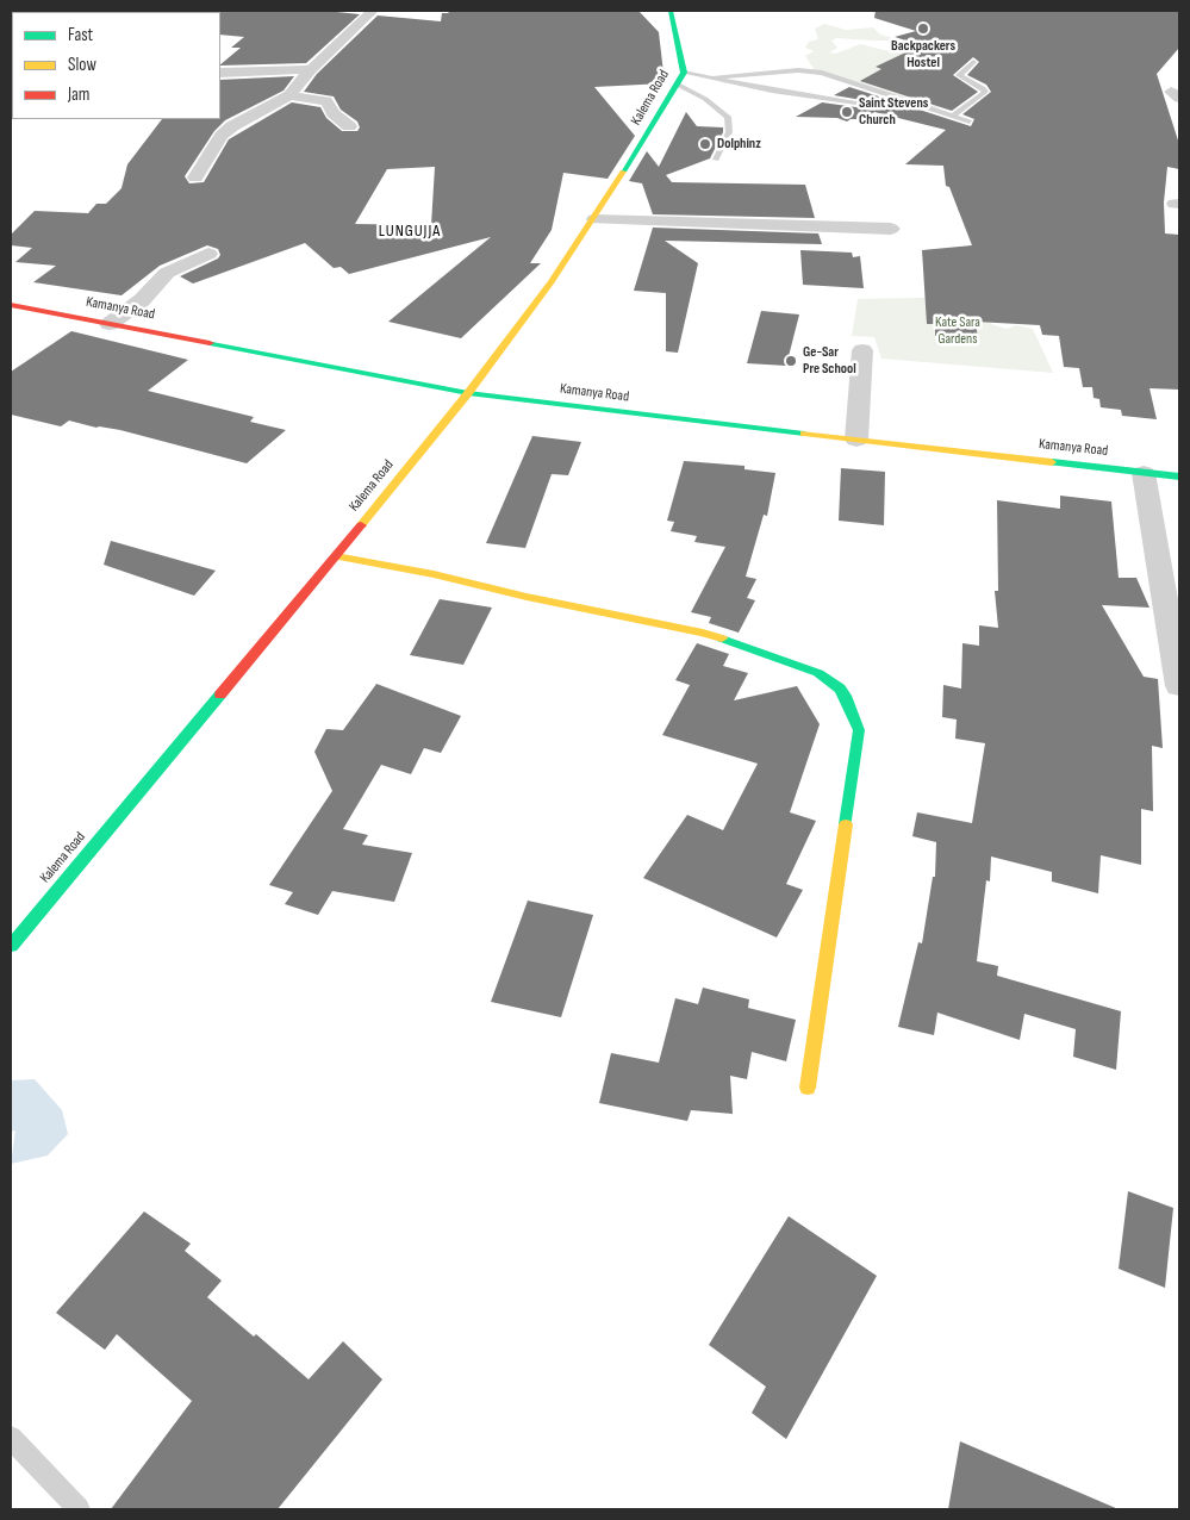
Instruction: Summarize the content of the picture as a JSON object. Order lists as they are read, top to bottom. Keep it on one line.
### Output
{"streets":{"street":["Kalema Road","Kamanya Road"]},"crossings":[["Kalema Road","Kamanya Road"]],"districts":["LUNGUJJA"],"parks":["Kate Sara Gardens"],"places":["Backpackers Hostel","Saint Stevens Church","Dolphinz","Ge-Sar Pre School"],"legend":["Fast","Slow","Jam"]}
